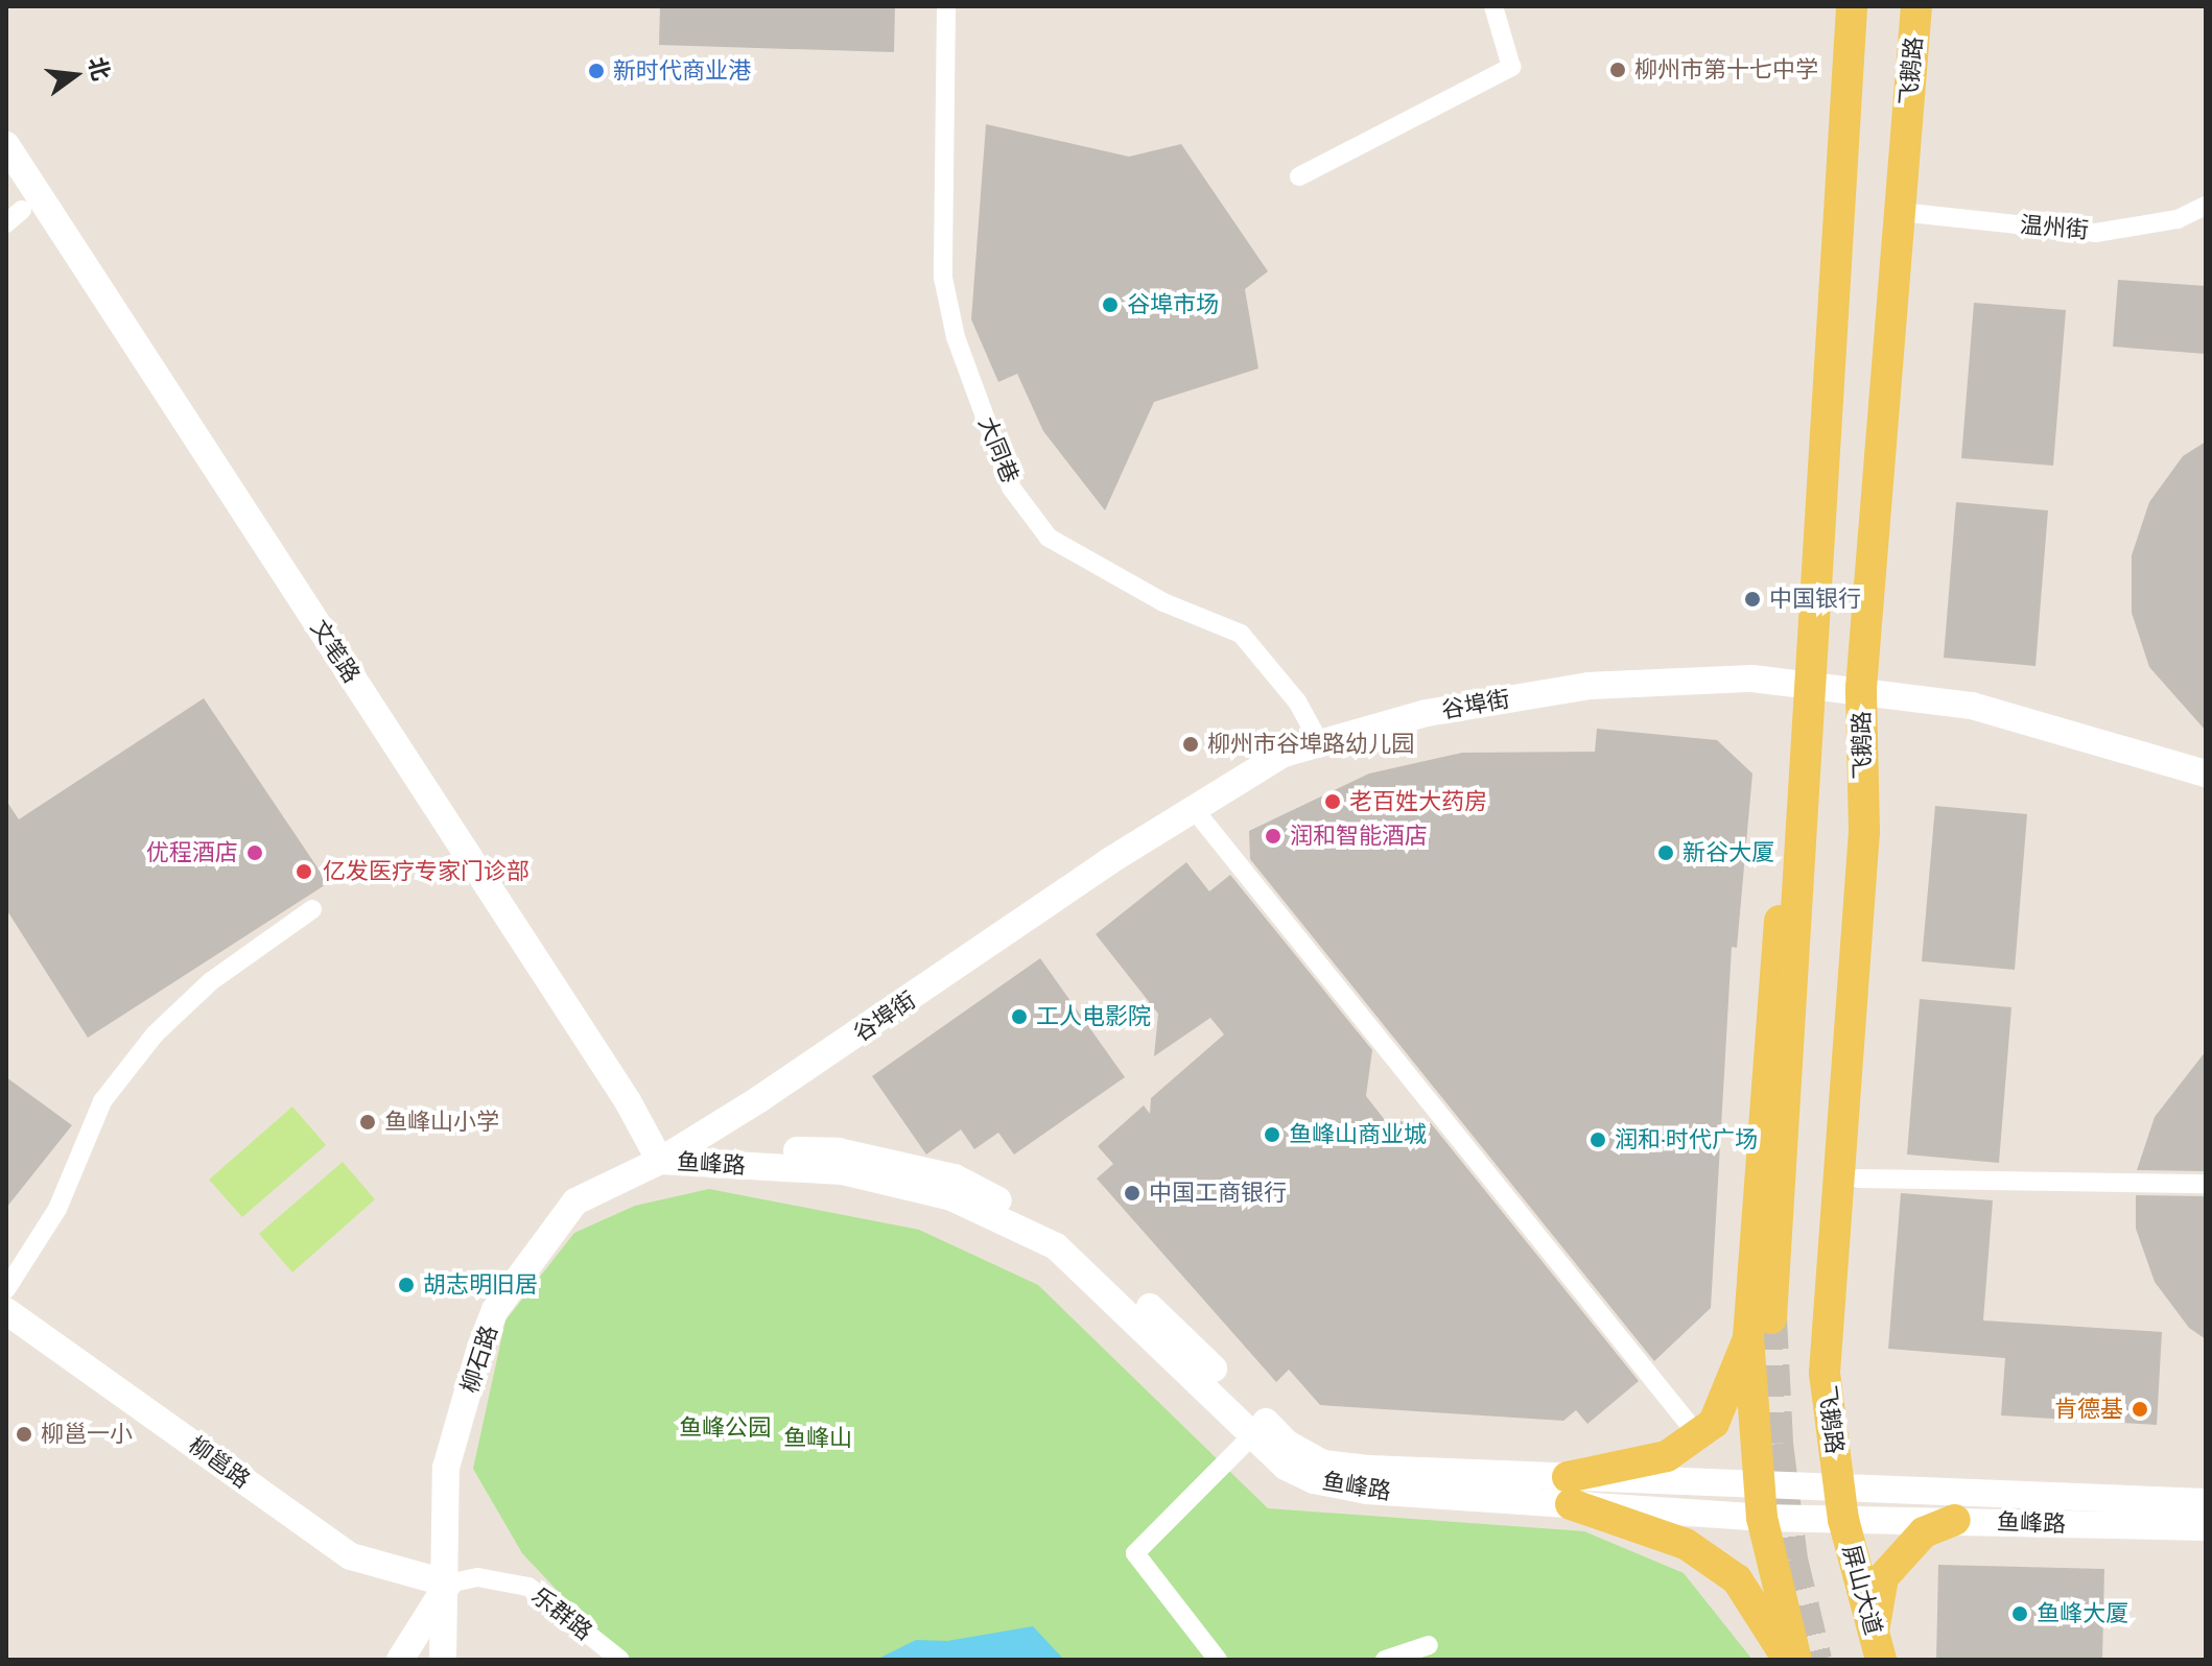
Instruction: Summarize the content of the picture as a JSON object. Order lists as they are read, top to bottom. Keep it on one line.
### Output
{"streets":{"main road":["飞鹅路","屏山大道"],"street":["温州街","大同巷","文笔路","谷埠街","鱼峰路","柳石路","柳邕路","乐群路"]},"crossings":[["飞鹅路","温州街"],["飞鹅路","谷埠街"],["飞鹅路","鱼峰路"],["飞鹅路","屏山大道"],["大同巷","谷埠街"],["文笔路","谷埠街"],["文笔路","鱼峰路"],["文笔路","柳石路"],["谷埠街","鱼峰路"],["谷埠街","柳石路"],["鱼峰路","柳石路"],["鱼峰路","屏山大道"],["柳石路","柳邕路"],["柳石路","乐群路"],["柳邕路","乐群路"]],"parks":["鱼峰公园","鱼峰山"],"places":["柳州市第十七中学","新时代商业港","谷埠市场","中国银行","柳州市谷埠路幼儿园","老百姓大药房","润和智能酒店","优程酒店","新谷大厦","亿发医疗专家门诊部","工人电影院","鱼峰山小学","鱼峰山商业城","润和·时代广场","中国工商银行","胡志明旧居","肯德基","柳邕一小","鱼峰大厦"],"north":"right"}
